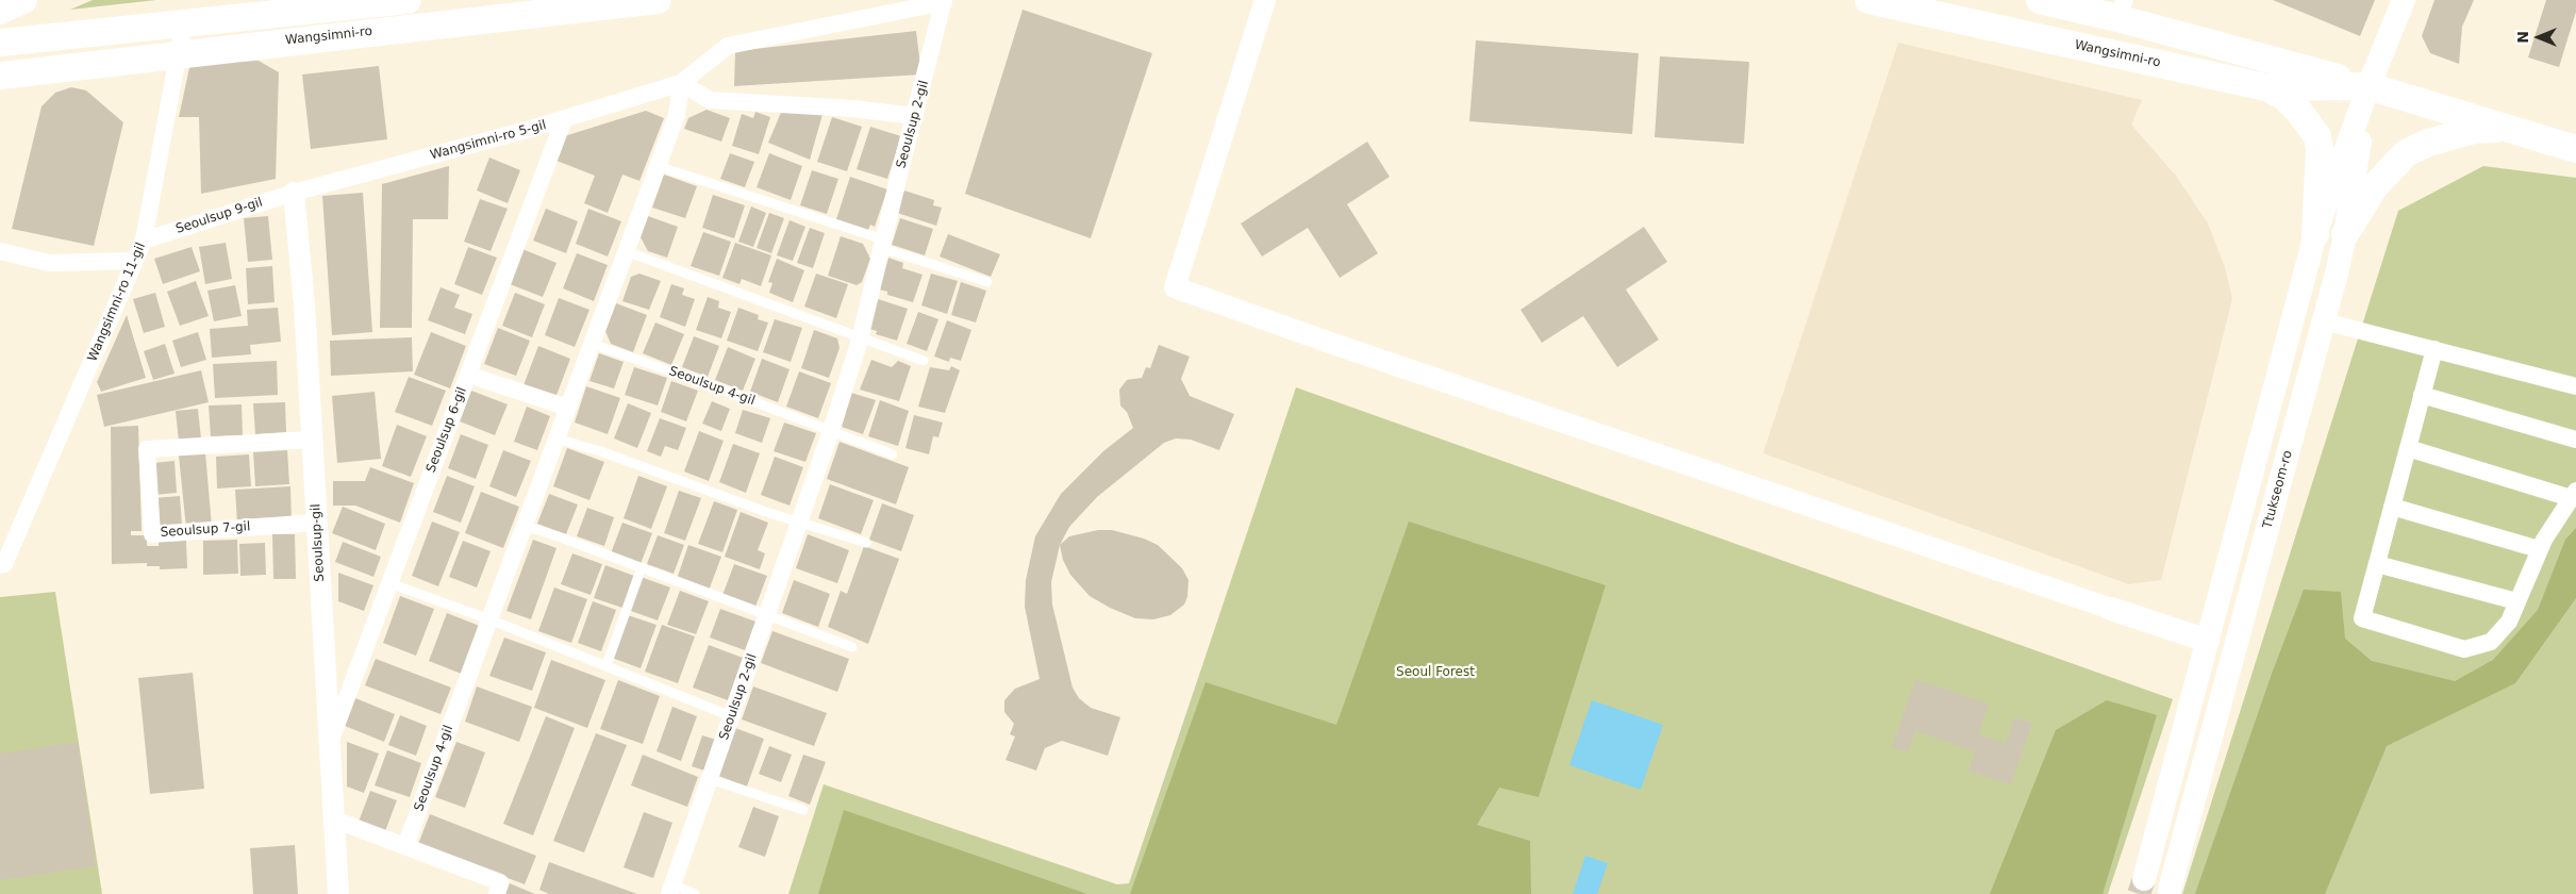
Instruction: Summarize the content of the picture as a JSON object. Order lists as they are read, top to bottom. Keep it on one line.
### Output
{"streets":{"main road":["Wangsimni-ro","Ttukseom-ro"],"street":["Seoulsup 2-gil","Wangsimni-ro 5-gil","Seoulsup 9-gil","Wangsimni-ro 11-gil","Seoulsup 4-gil","Seoulsup 6-gil","Seoulsup 7-gil","Seoulsup-gil"]},"crossings":[["Wangsimni-ro","Wangsimni-ro 11-gil"],["Wangsimni-ro","Ttukseom-ro"],["Seoulsup 2-gil","Wangsimni-ro 5-gil"],["Seoulsup 2-gil","Seoulsup 4-gil"],["Wangsimni-ro 5-gil","Seoulsup 9-gil"],["Wangsimni-ro 5-gil","Seoulsup 4-gil"],["Wangsimni-ro 5-gil","Seoulsup 6-gil"],["Wangsimni-ro 5-gil","Seoulsup-gil"],["Seoulsup 9-gil","Wangsimni-ro 11-gil"],["Seoulsup 9-gil","Seoulsup-gil"],["Seoulsup 6-gil","Seoulsup-gil"],["Seoulsup 7-gil","Seoulsup-gil"]],"parks":["Seoul Forest"],"north":"left"}
